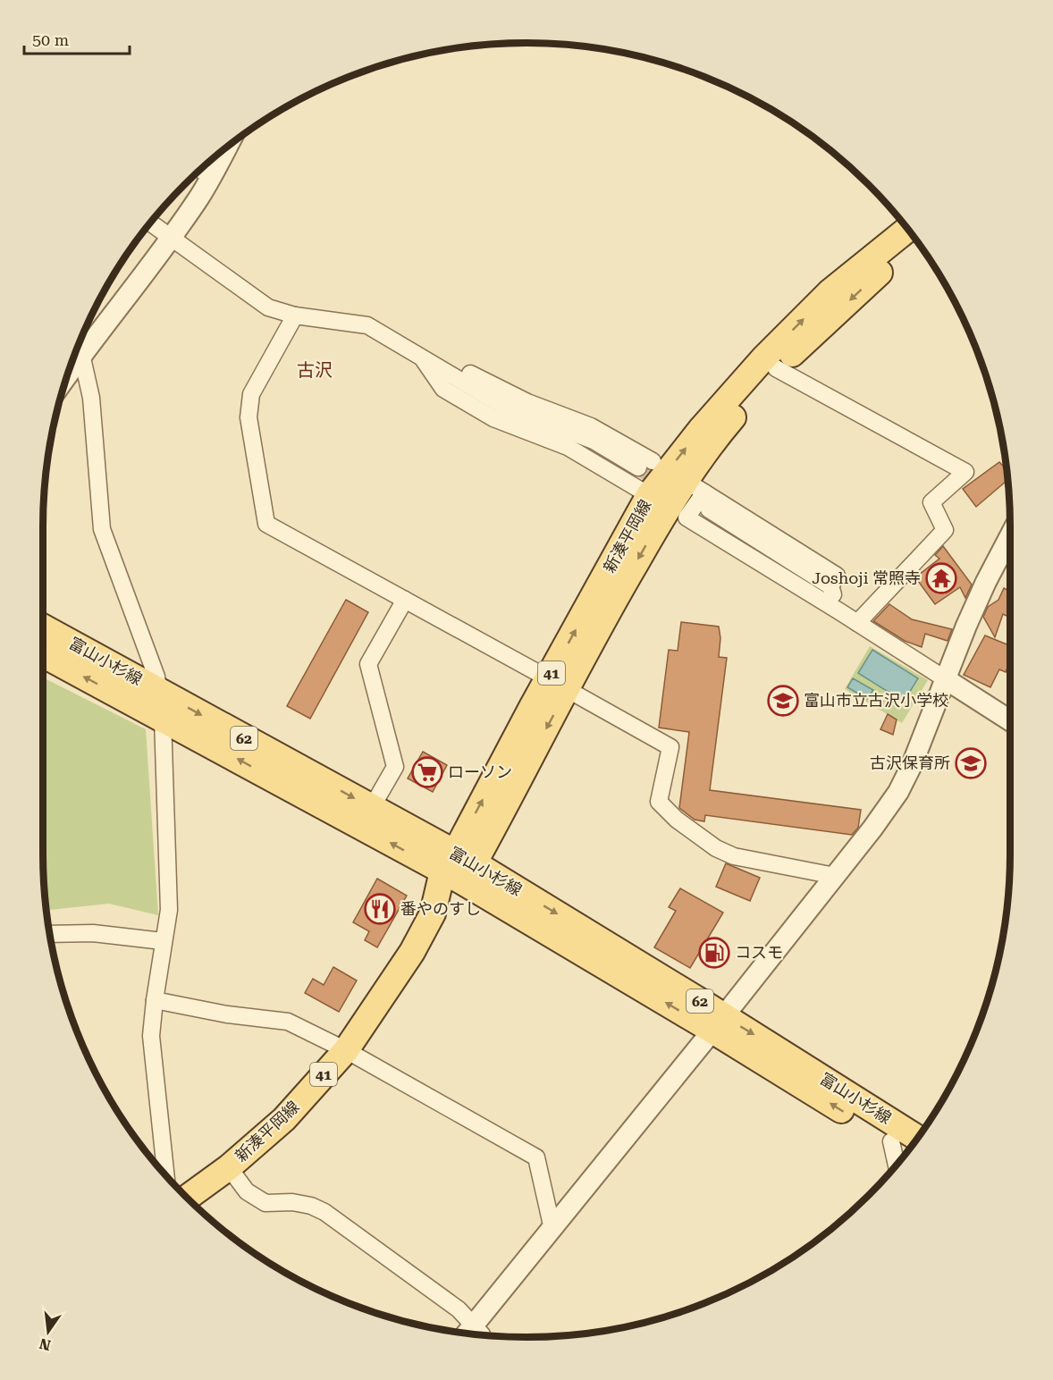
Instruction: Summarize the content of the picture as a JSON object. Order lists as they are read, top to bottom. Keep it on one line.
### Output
{"streets":{"main road":["新湊平岡線","富山小杉線","41","62"]},"crossings":[["新湊平岡線","富山小杉線"]],"districts":["古沢"],"places":{"temple":["Joshoji 常照寺"],"school or university":["富山市立古沢小学校","古沢保育所"],"supermarket":["ローソン"],"restaurant":["番やのすし"],"fuel station":["コスモ"]},"scale_bar":"50 m","north":"bottom"}
